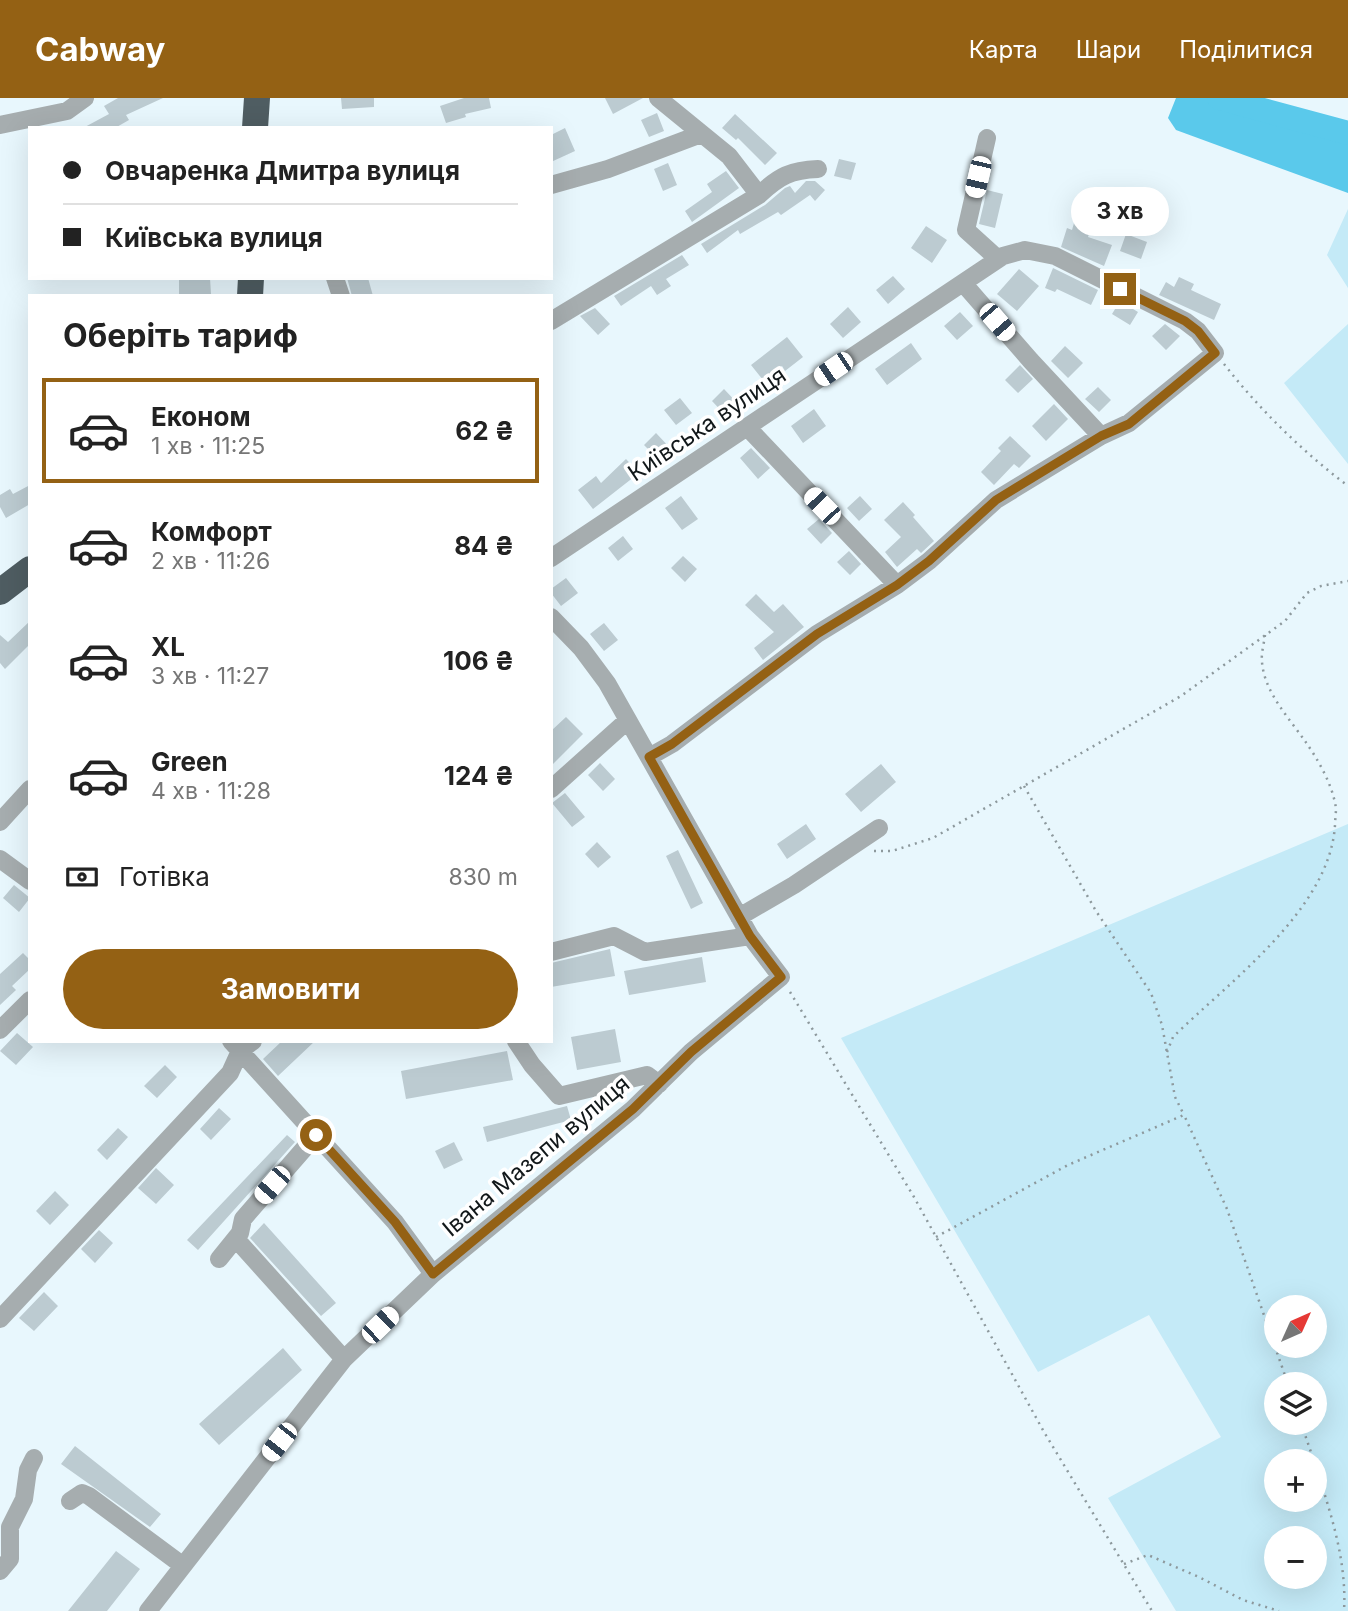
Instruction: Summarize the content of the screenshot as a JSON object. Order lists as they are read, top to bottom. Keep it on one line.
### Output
{"streets":{"street":["Київська вулиця","Івана Мазепи вулиця"]},"north":"top right","page":{"header":"Cabway","nav":["Карта","Шари","Поділитися"],"banner":["Овчаренка Дмитра вулиця","Київська вулиця"],"bubble":"3 хв","heading":"Оберіть тариф","list":[{"name":"Економ","note":"1 хв · 11:25","value":"62 ₴"},{"name":"Комфорт","note":"2 хв · 11:26","value":"84 ₴"},{"name":"XL","note":"3 хв · 11:27","value":"106 ₴"},{"name":"Green","note":"4 хв · 11:28","value":"124 ₴"}],"pay":["Готівка","830 m"],"buttons":"Замовити","map_buttons":["+","−"]}}
